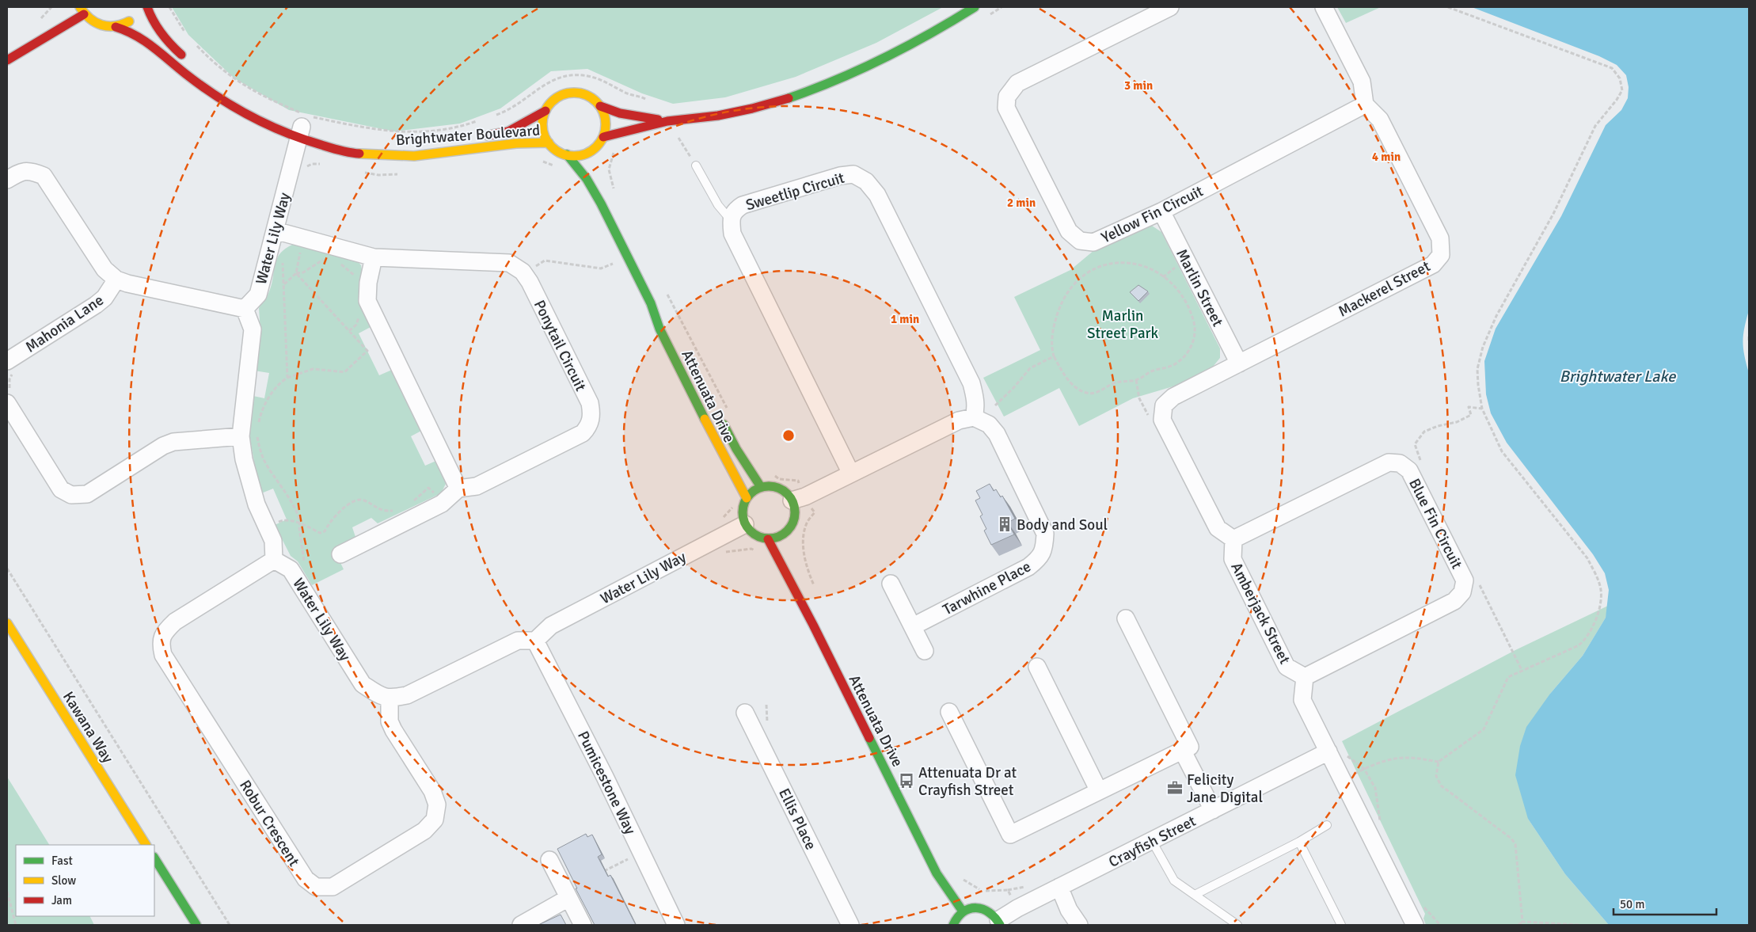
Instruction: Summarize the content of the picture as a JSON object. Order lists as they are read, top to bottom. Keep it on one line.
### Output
{"streets":{"street":["Brightwater Boulevard","Sweetlip Circuit","Yellow Fin Circuit","Water Lily Way","Marlin Street","Mackerel Street","Mahonia Lane","Ponytail Circuit","Attenuata Drive","Blue Fin Circuit","Tarwhine Place","Amberjack Street","Kawana Way","Pumicestone Way","Ellis Place","Robur Crescent","Crayfish Street"]},"crossings":[["Brightwater Boulevard","Water Lily Way"],["Brightwater Boulevard","Attenuata Drive"],["Sweetlip Circuit","Tarwhine Place"],["Yellow Fin Circuit","Marlin Street"],["Yellow Fin Circuit","Mackerel Street"],["Water Lily Way","Ponytail Circuit"],["Water Lily Way","Attenuata Drive"],["Water Lily Way","Pumicestone Way"],["Water Lily Way","Robur Crescent"],["Marlin Street","Mackerel Street"],["Mackerel Street","Amberjack Street"],["Blue Fin Circuit","Amberjack Street"],["Amberjack Street","Crayfish Street"]],"water":["Brightwater Lake"],"parks":["Marlin Street Park"],"places":{"building":["Body and Soul"],"bus stop":["Attenuata Dr at Crayfish Street"],"office":["Felicity Jane Digital"]},"legend":["Fast","Slow","Jam"],"scale_bar":"50 m","rings":["3 min","4 min","2 min","1 min"]}
